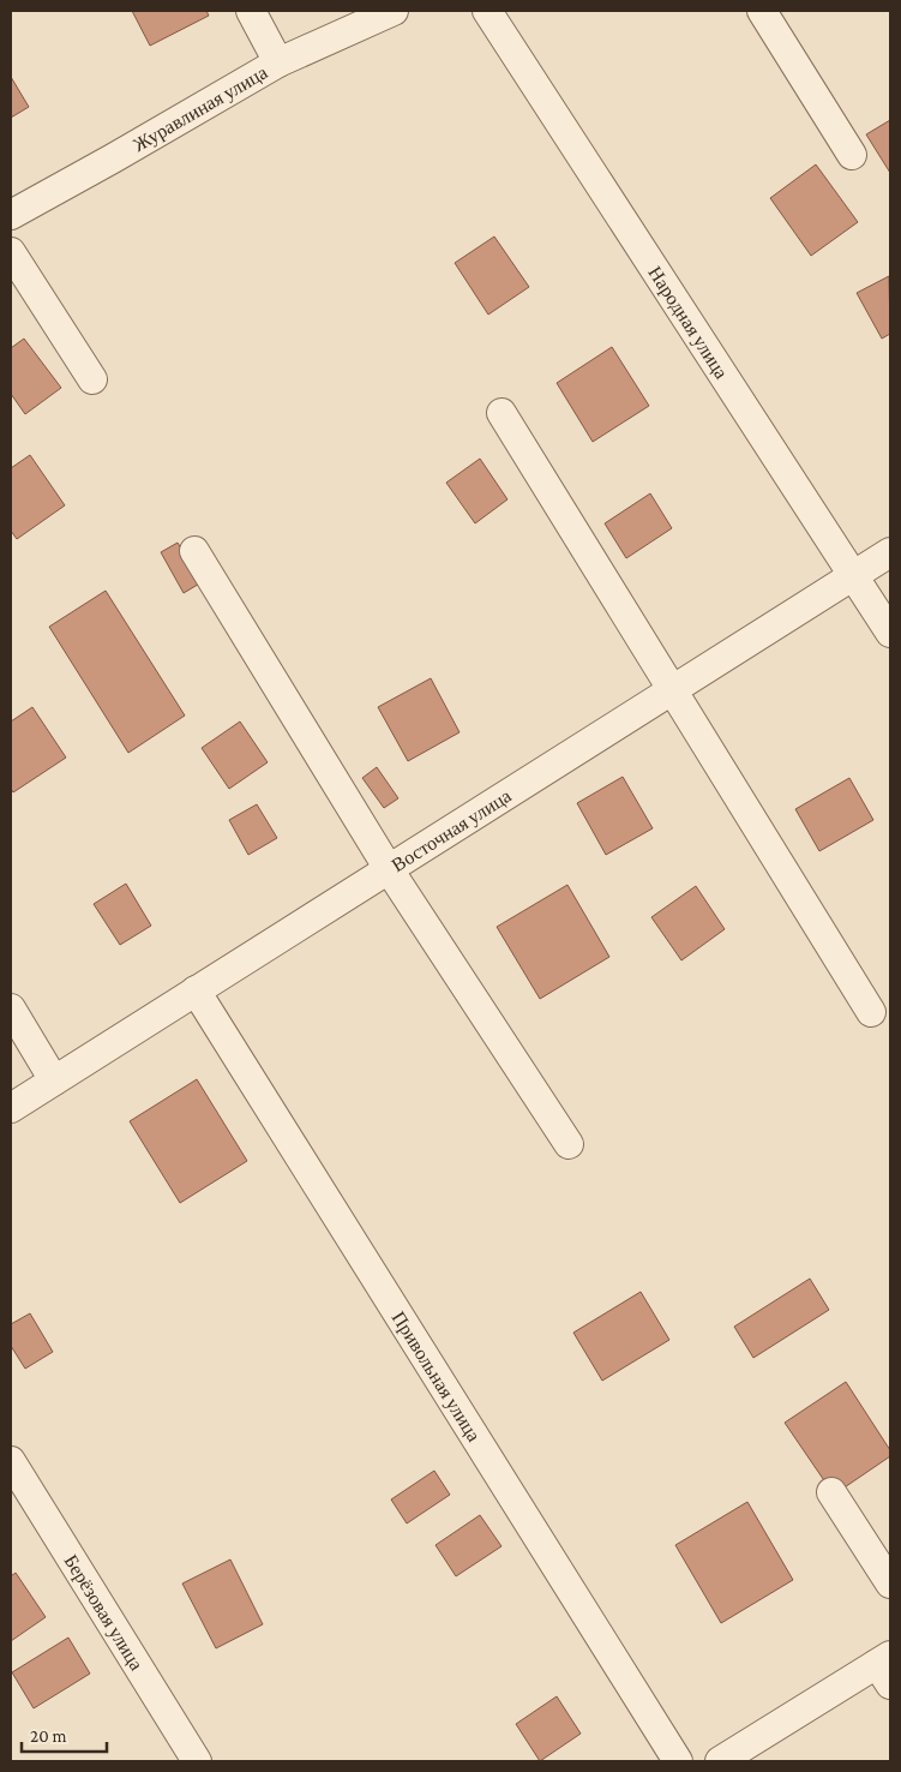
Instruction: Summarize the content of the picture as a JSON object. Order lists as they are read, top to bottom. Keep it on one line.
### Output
{"streets":{"street":["Журавлиная улица","Народная улица","Восточная улица","Привольная улица","Берёзовая улица"]},"crossings":[["Народная улица","Восточная улица"],["Восточная улица","Привольная улица"]],"scale_bar":"20 m"}
